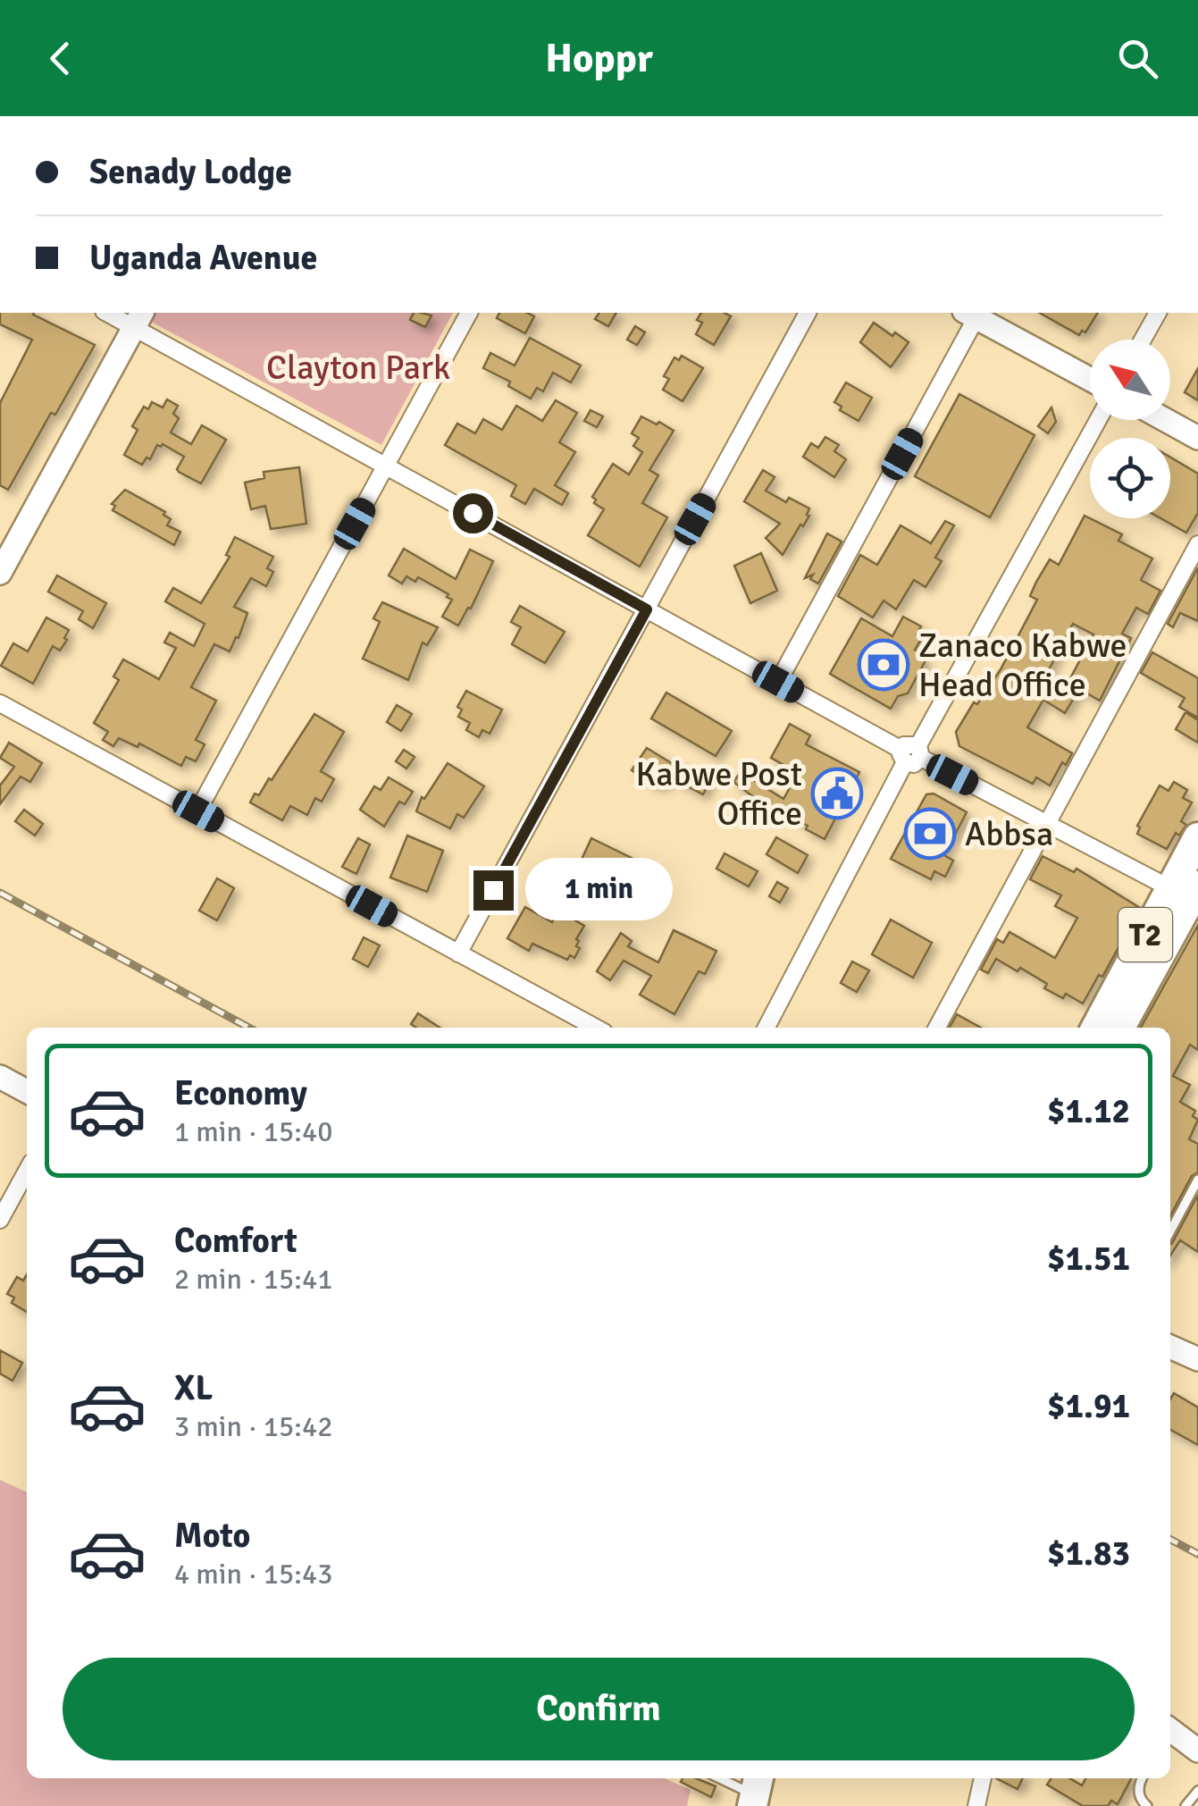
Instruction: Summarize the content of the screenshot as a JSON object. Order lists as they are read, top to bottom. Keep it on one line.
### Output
{"streets":{"highway":["T2"]},"parks":["Clayton Park"],"places":{"bank":["Zanaco Kabwe Head Office","Abbsa"],"public building":["Kabwe Post Office"]},"north":"top left","page":{"header":"Hoppr","banner":["Senady Lodge","Uganda Avenue"],"bubble":"1 min","list":[{"name":"Economy","note":"1 min · 15:40","value":"$1.12"},{"name":"Comfort","note":"2 min · 15:41","value":"$1.51"},{"name":"XL","note":"3 min · 15:42","value":"$1.91"},{"name":"Moto","note":"4 min · 15:43","value":"$1.83"}],"buttons":"Confirm"}}
